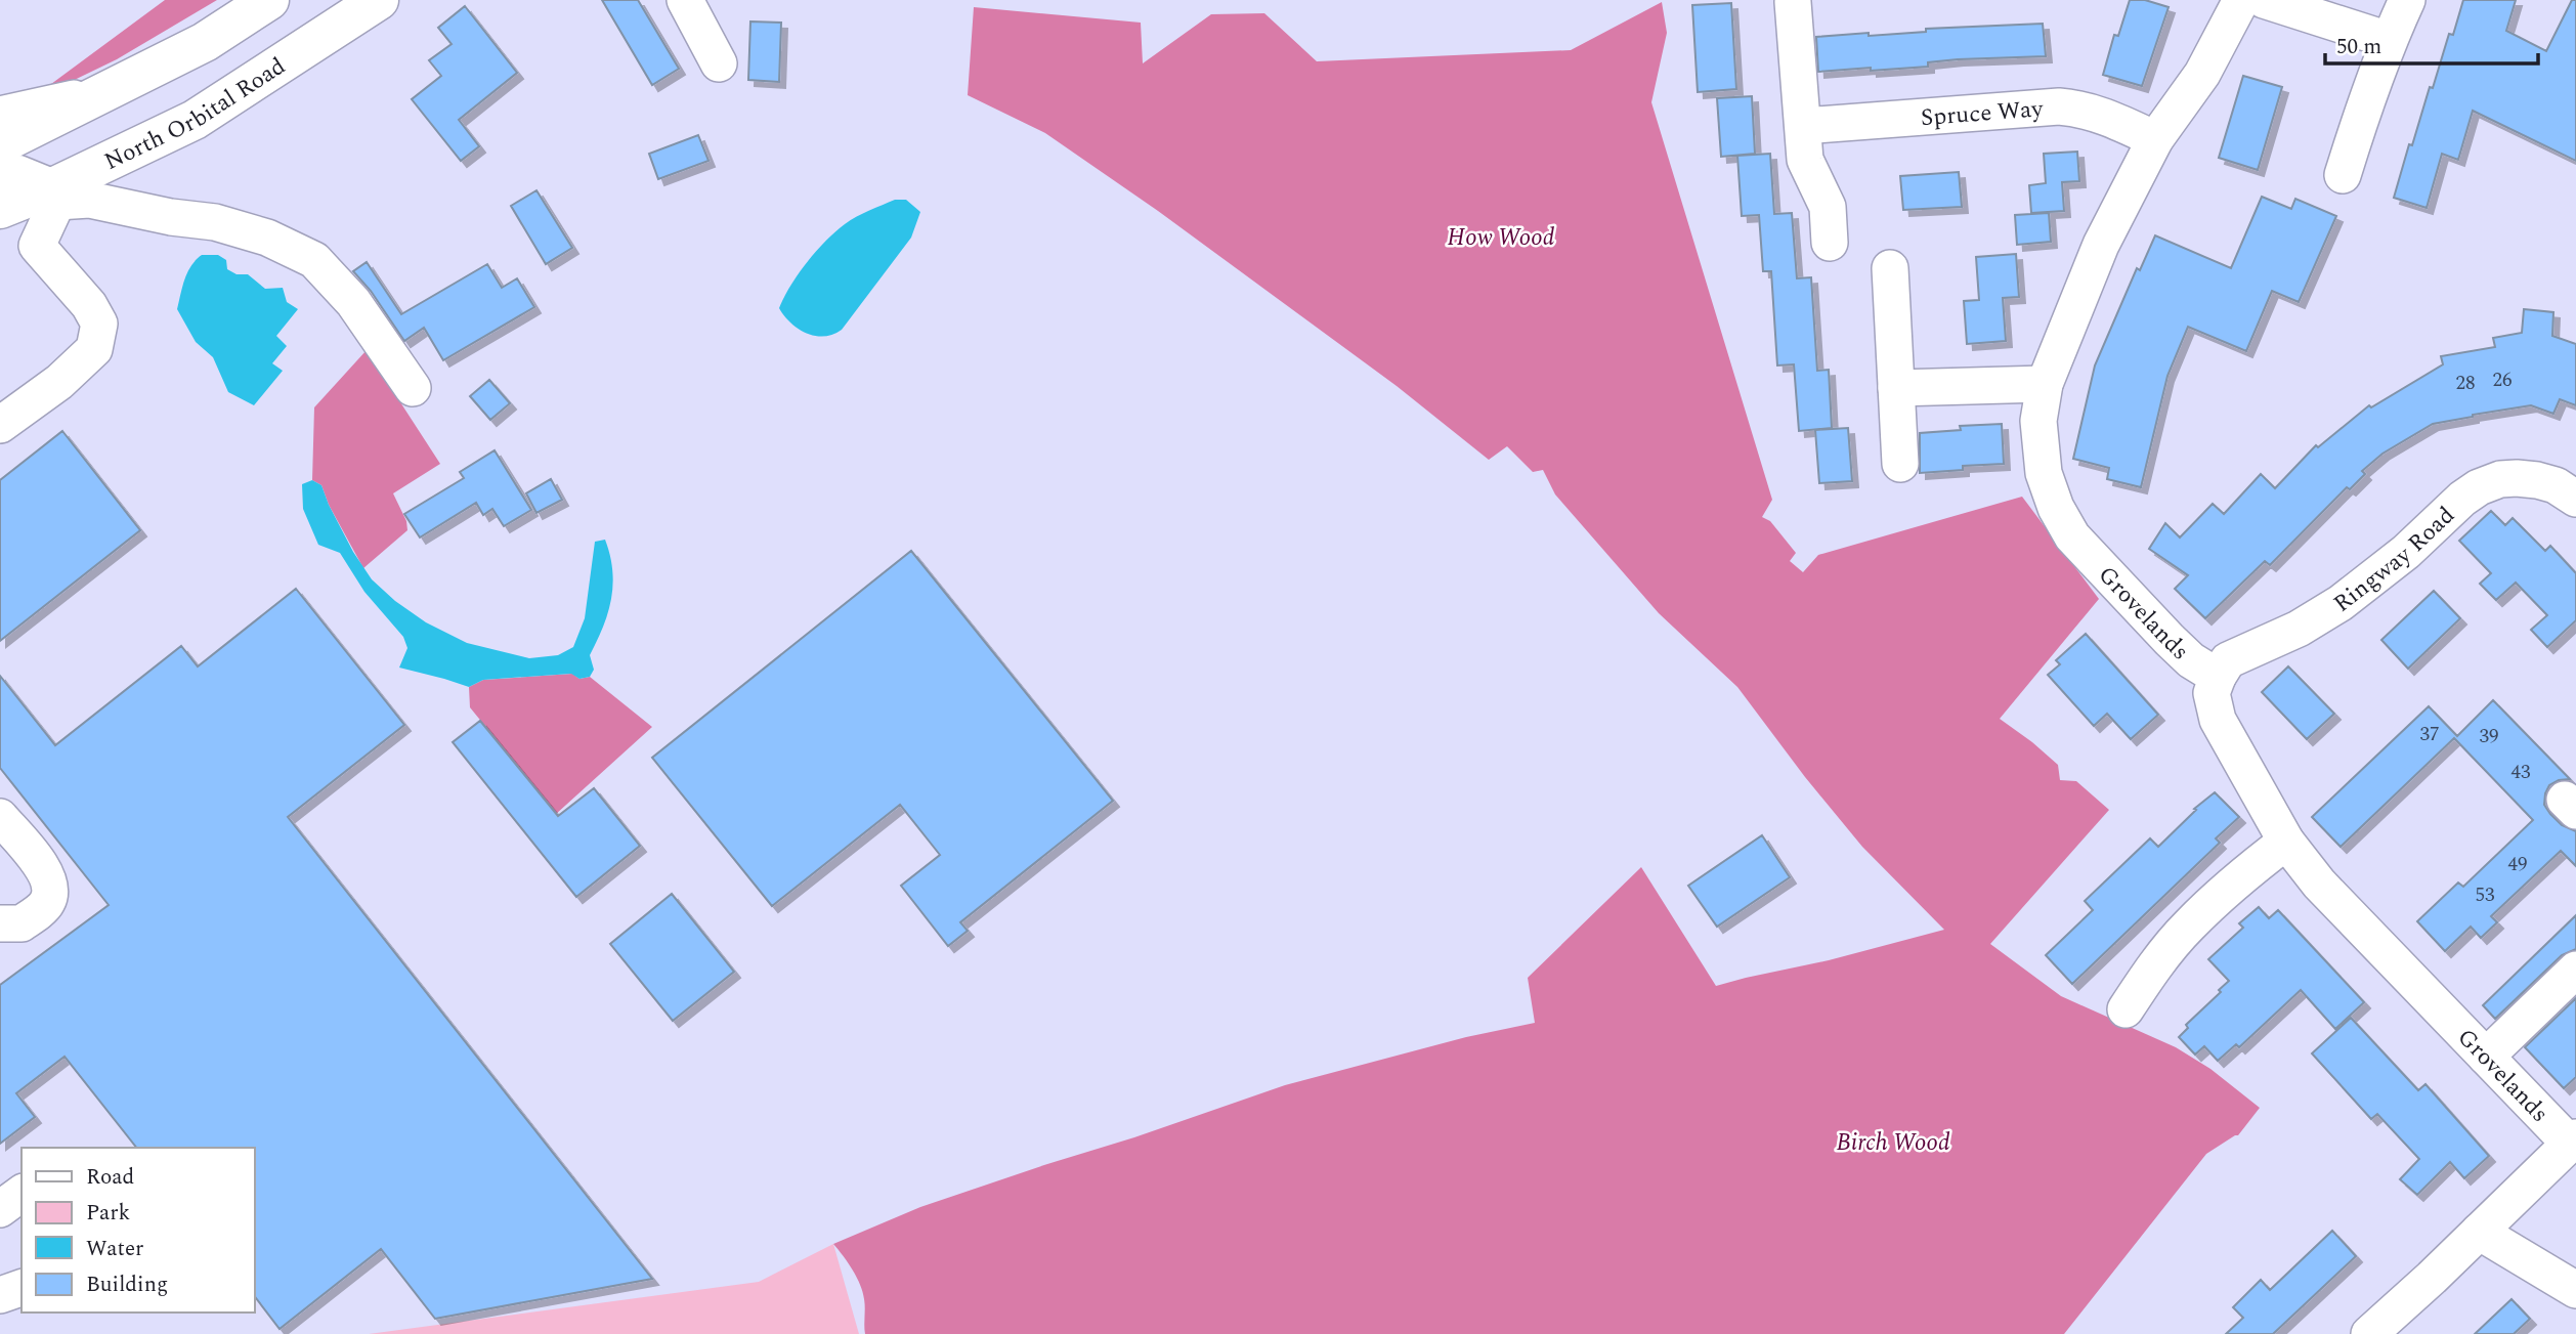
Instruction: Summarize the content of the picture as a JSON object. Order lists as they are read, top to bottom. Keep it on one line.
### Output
{"streets":{"highway":["North Orbital Road"],"street":["Spruce Way","Ringway Road","Grovelands"]},"crossings":[["Spruce Way","Grovelands"],["Ringway Road","Grovelands"]],"parks":["How Wood","Birch Wood"],"house_numbers":["26","28","37","39","43","49","53"],"legend":["Road","Park","Water","Building"],"scale_bar":"50 m"}
